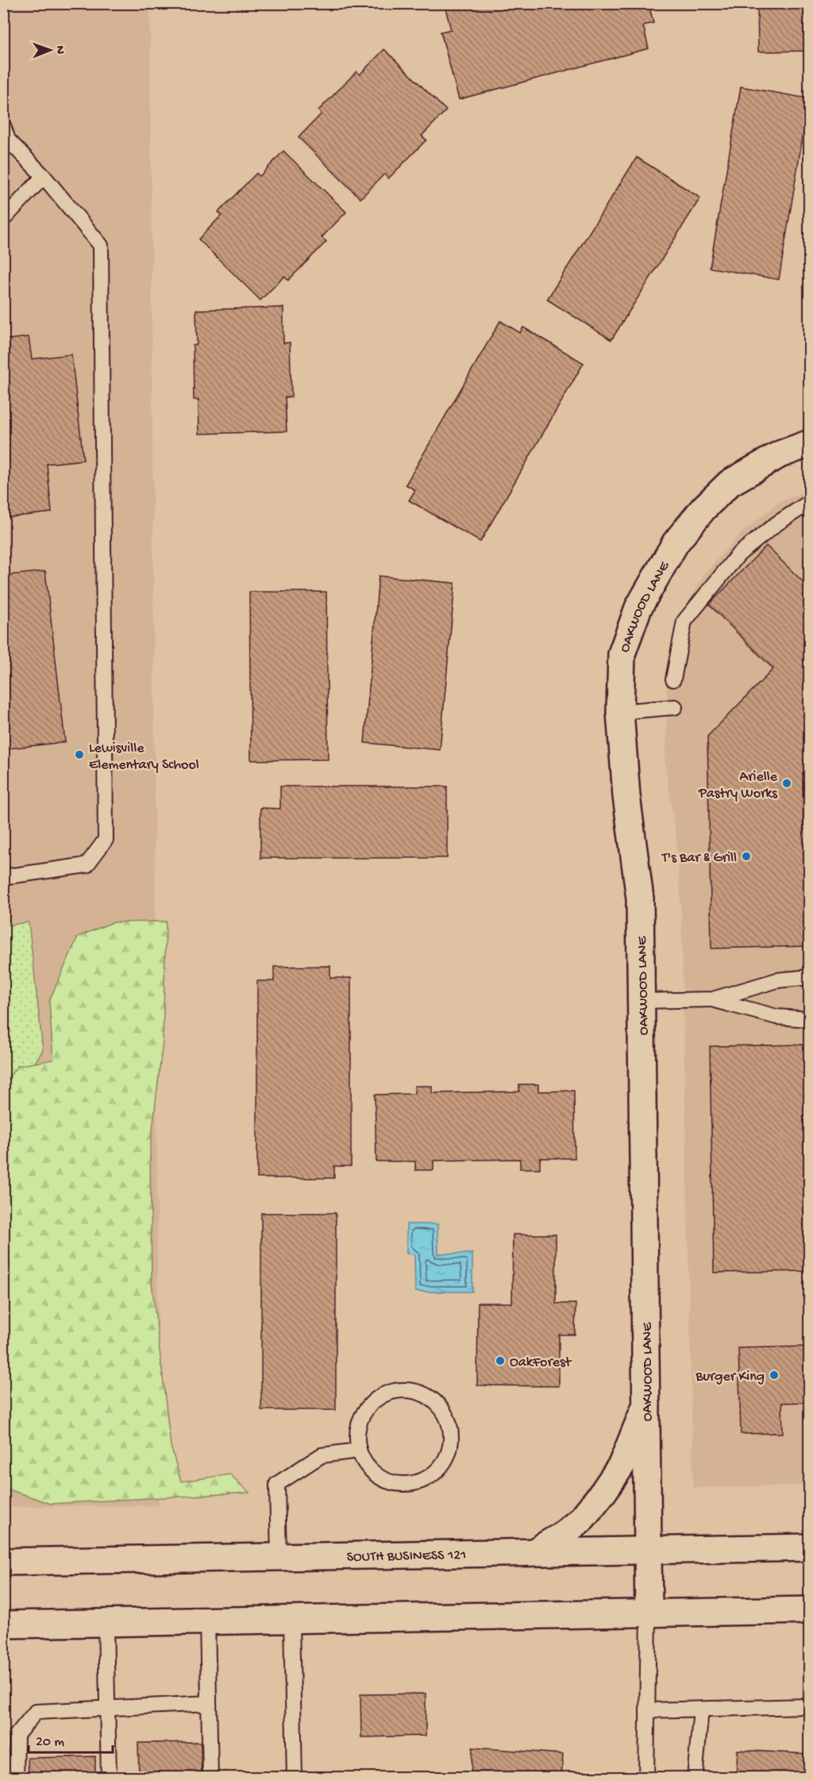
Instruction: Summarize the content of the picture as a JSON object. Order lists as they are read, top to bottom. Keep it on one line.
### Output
{"streets":{"main road":["OAKWOOD LANE","SOUTH BUSINESS 121"]},"crossings":[["OAKWOOD LANE","SOUTH BUSINESS 121"]],"places":["Lewisville Elementary School","Arielle Pastry Works","T's Bar & Grill","OakForest","Burger King"],"scale_bar":"20 m","north":"right"}
